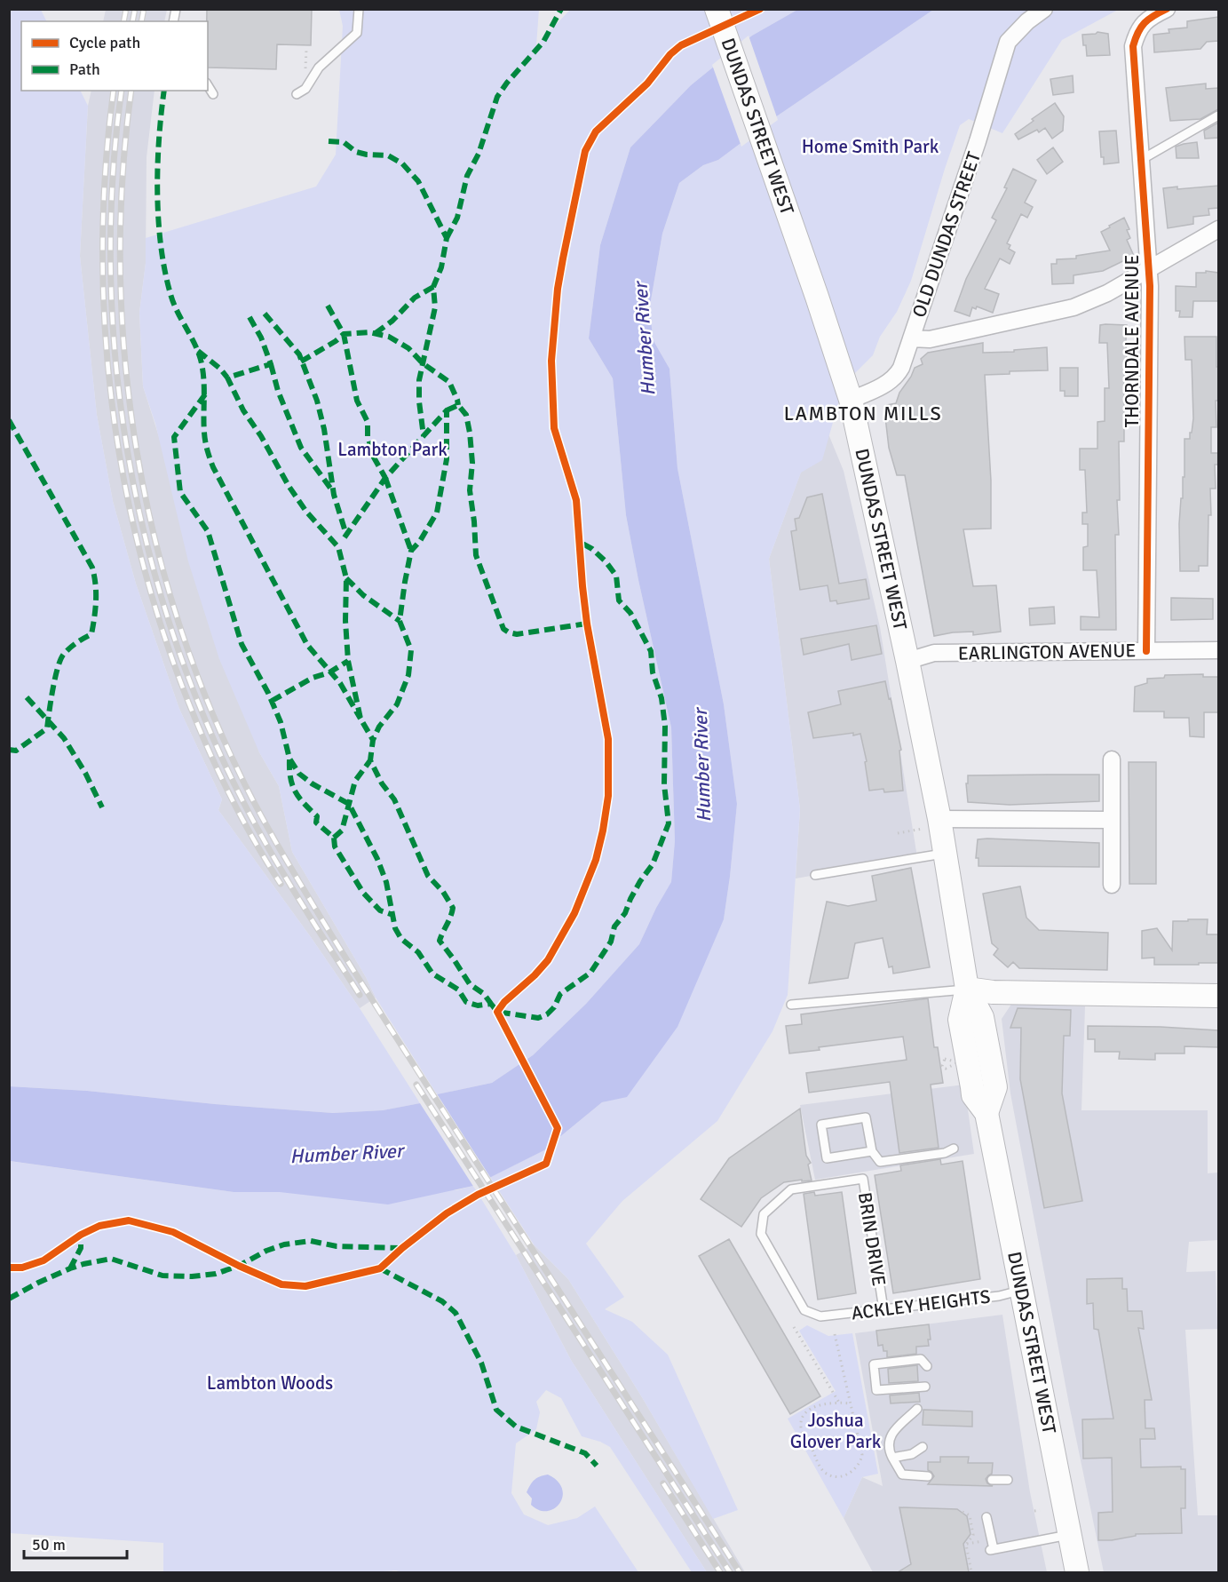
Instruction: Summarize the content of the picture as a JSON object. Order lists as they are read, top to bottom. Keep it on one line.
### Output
{"streets":{"main road":["DUNDAS STREET WEST"],"street":["OLD DUNDAS STREET","THORNDALE AVENUE","EARLINGTON AVENUE"],"lane":["BRIN DRIVE","ACKLEY HEIGHTS"]},"crossings":[["DUNDAS STREET WEST","OLD DUNDAS STREET"],["DUNDAS STREET WEST","EARLINGTON AVENUE"],["DUNDAS STREET WEST","ACKLEY HEIGHTS"],["THORNDALE AVENUE","EARLINGTON AVENUE"],["BRIN DRIVE","ACKLEY HEIGHTS"]],"districts":["LAMBTON MILLS"],"water":["Humber River"],"parks":["Home Smith Park","Lambton Park","Lambton Woods","Joshua Glover Park"],"legend":["Cycle path","Path"],"scale_bar":"50 m"}
